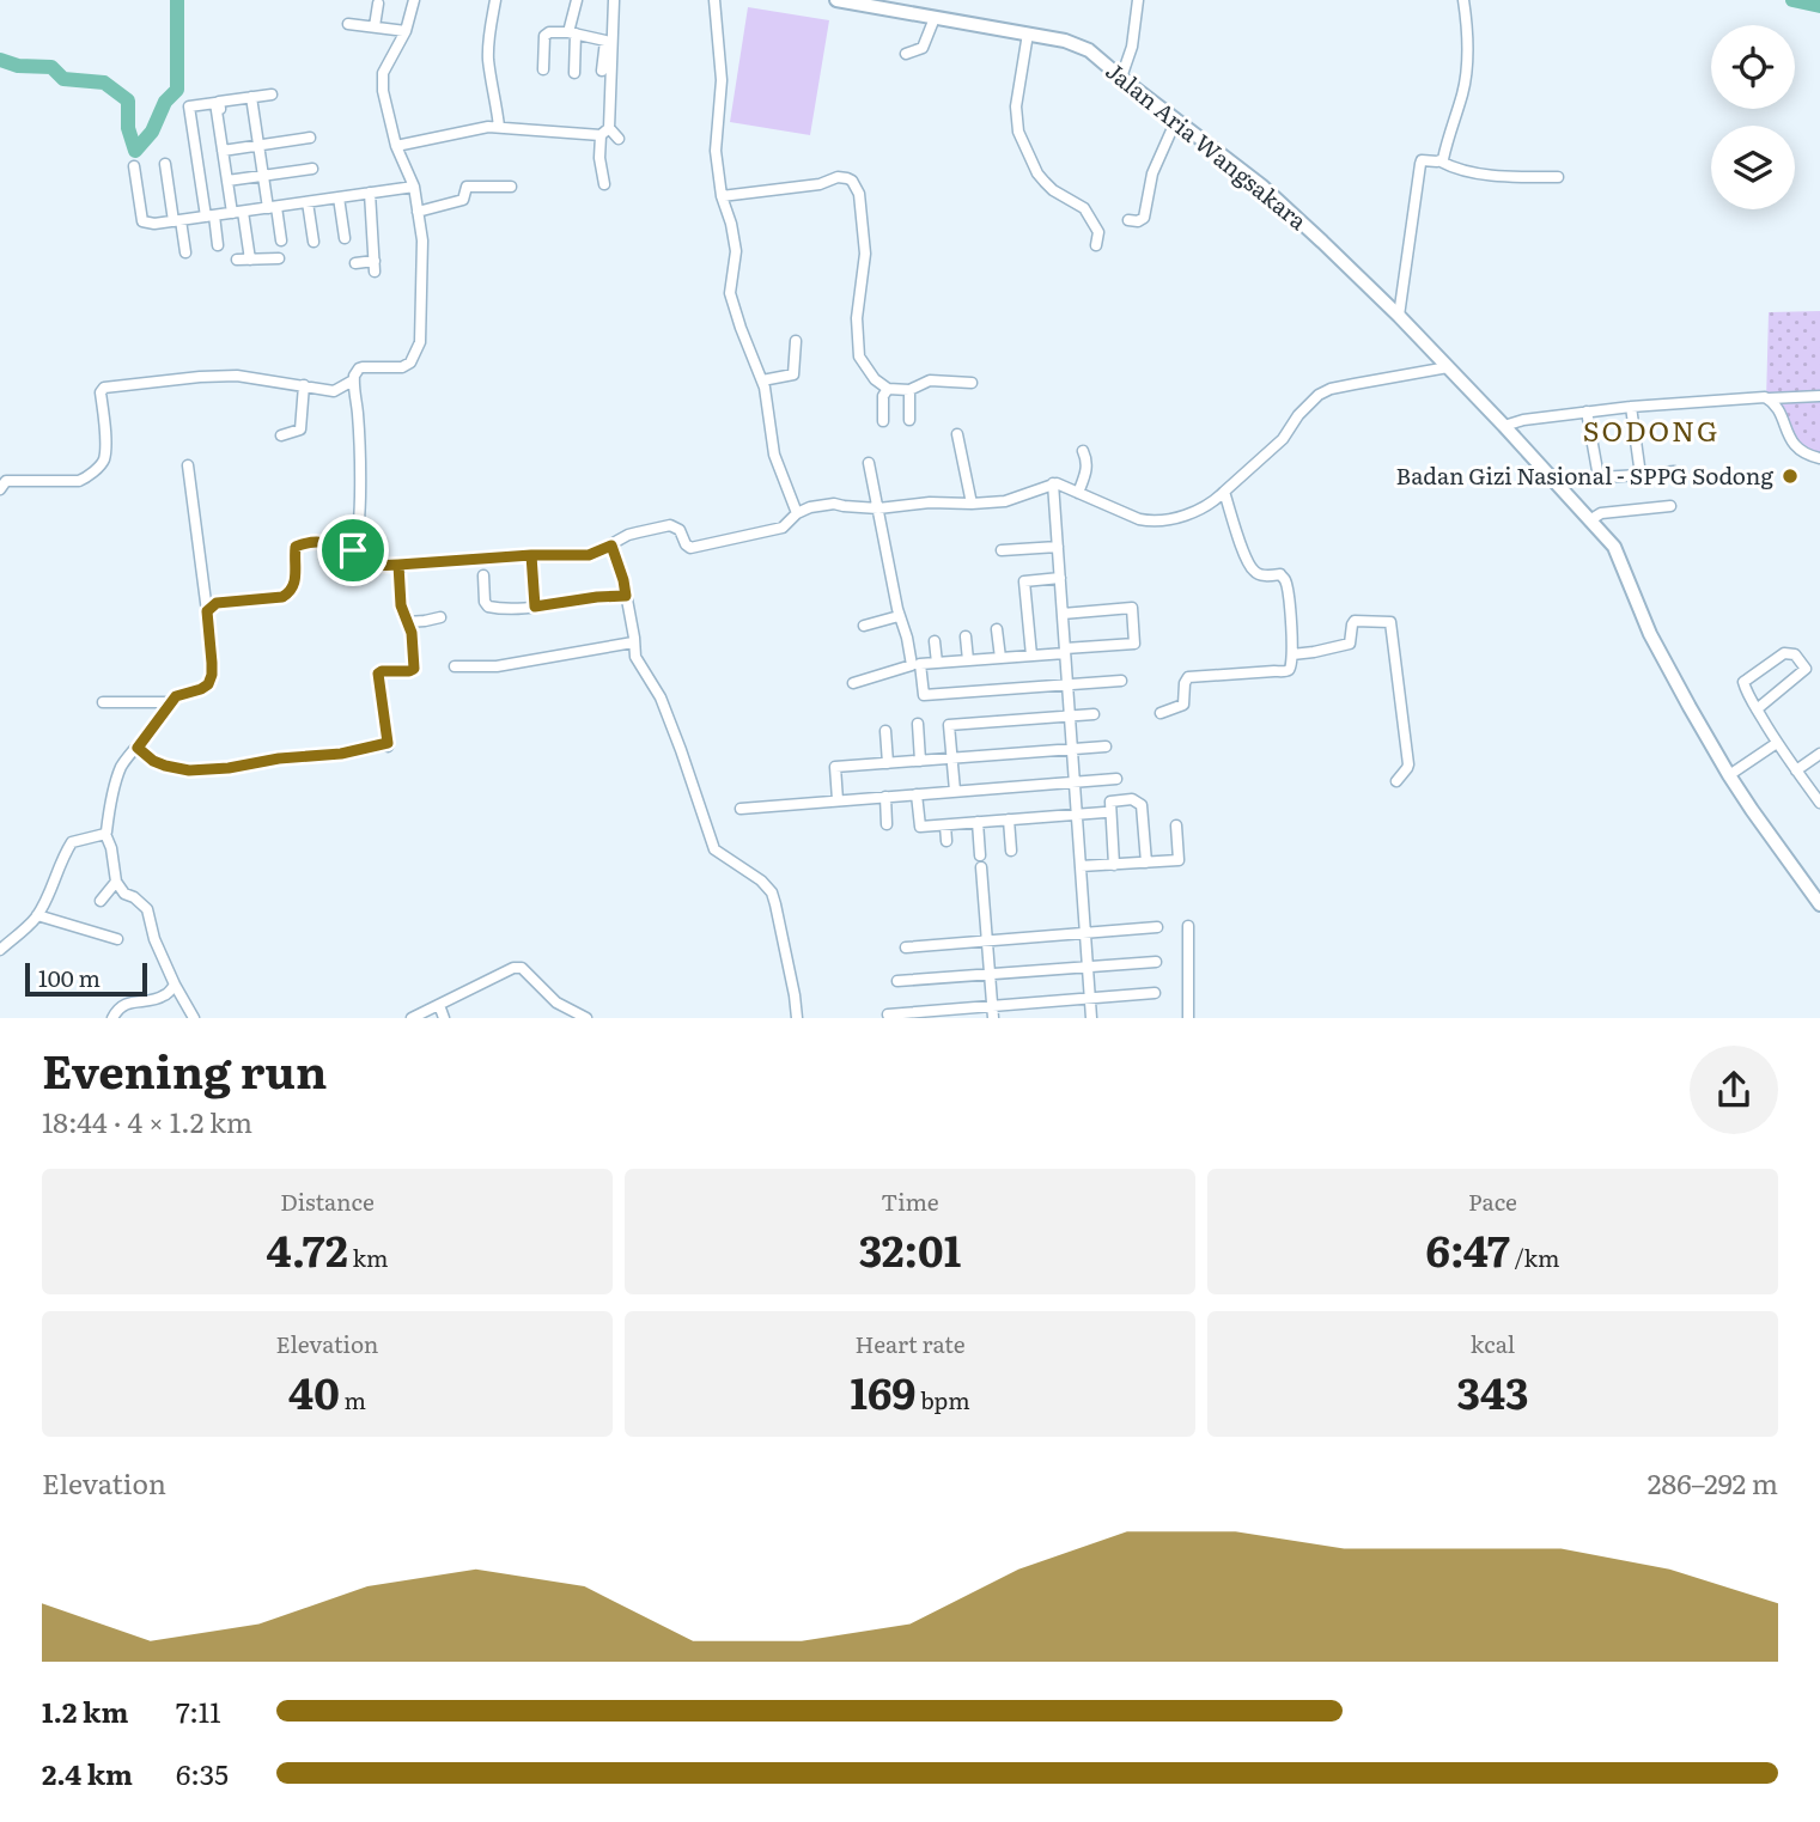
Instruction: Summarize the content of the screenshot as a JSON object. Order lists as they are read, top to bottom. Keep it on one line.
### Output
{"streets":{"street":["Jalan Aria Wangsakara"]},"districts":["SODONG"],"places":["Badan Gizi Nasional - SPPG Sodong"],"scale_bar":"100 m","page":{"scale":"100 m","heading":["Evening run","18:44 · 4 × 1.2 km"],"stats":[["Distance","4.72 km"],["Time","32:01"],["Pace","6:47 /km"],["Elevation","40 m"],["Heart rate","169 bpm"],["kcal","343"]],"chart":["Elevation","286–292 m"],"list":[{"name":"1.2 km","note":"7:11"},{"name":"2.4 km","note":"6:35"}]}}
